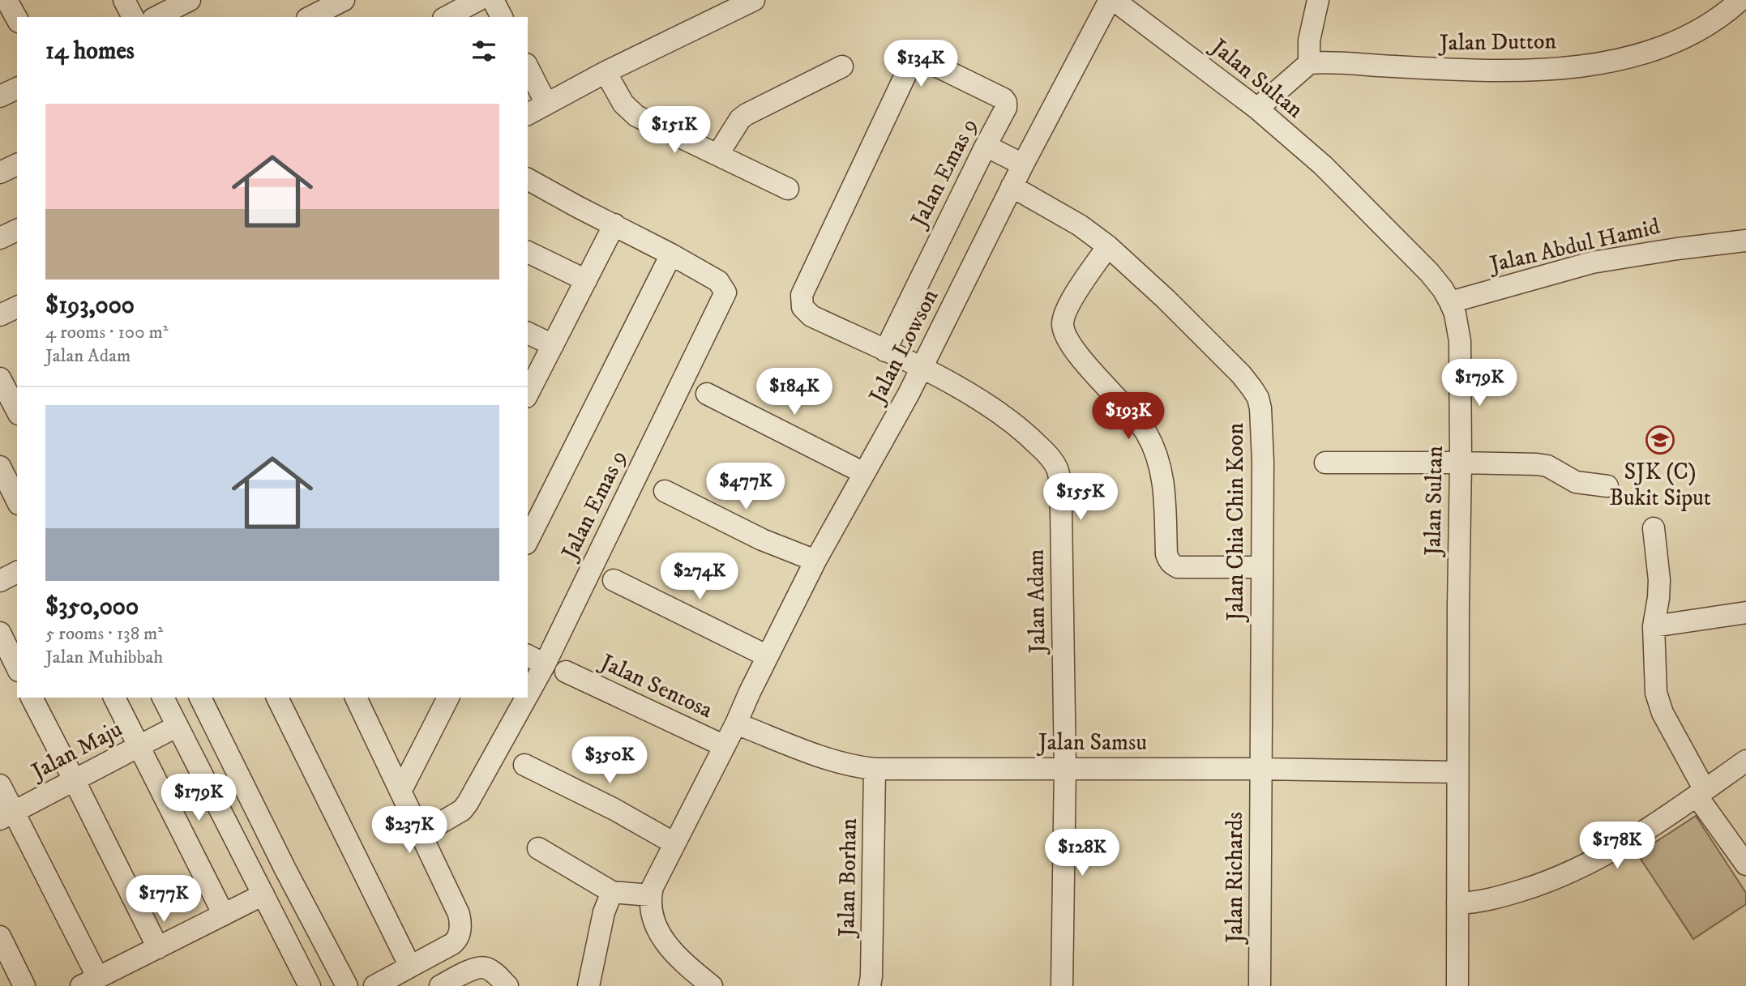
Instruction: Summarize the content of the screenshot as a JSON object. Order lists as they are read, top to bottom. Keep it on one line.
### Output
{"streets":{"street":["Jalan Dutton","Jalan Sultan","Jalan Emas 9","Jalan Abdul Hamid","Jalan Lowson","Jalan Chia Chin Koon","Jalan Adam","Jalan Sentosa","Jalan Samsu","Jalan Maju","Jalan Borhan","Jalan Richards"]},"crossings":[["Jalan Sultan","Jalan Abdul Hamid"],["Jalan Sultan","Jalan Lowson"],["Jalan Sultan","Jalan Samsu"],["Jalan Emas 9","Jalan Lowson"],["Jalan Emas 9","Jalan Adam"],["Jalan Lowson","Jalan Chia Chin Koon"],["Jalan Lowson","Jalan Adam"],["Jalan Lowson","Jalan Sentosa"],["Jalan Lowson","Jalan Samsu"],["Jalan Chia Chin Koon","Jalan Samsu"],["Jalan Chia Chin Koon","Jalan Richards"],["Jalan Adam","Jalan Samsu"],["Jalan Samsu","Jalan Borhan"],["Jalan Samsu","Jalan Richards"]],"places":{"school or university":["SJK (C) Bukit Siput"]},"page":{"heading":"14 homes","price":["$134K","$151K","$179K","$184K","$193K","$477K","$155K","$274K","$350K","$179K","$237K","$178K","$128K","$177K"],"list":[{"name":"$193,000","note":"4 rooms · 100 m² · Jalan Adam"},{"name":"$350,000","note":"5 rooms · 138 m² · Jalan Muhibbah"}]}}
